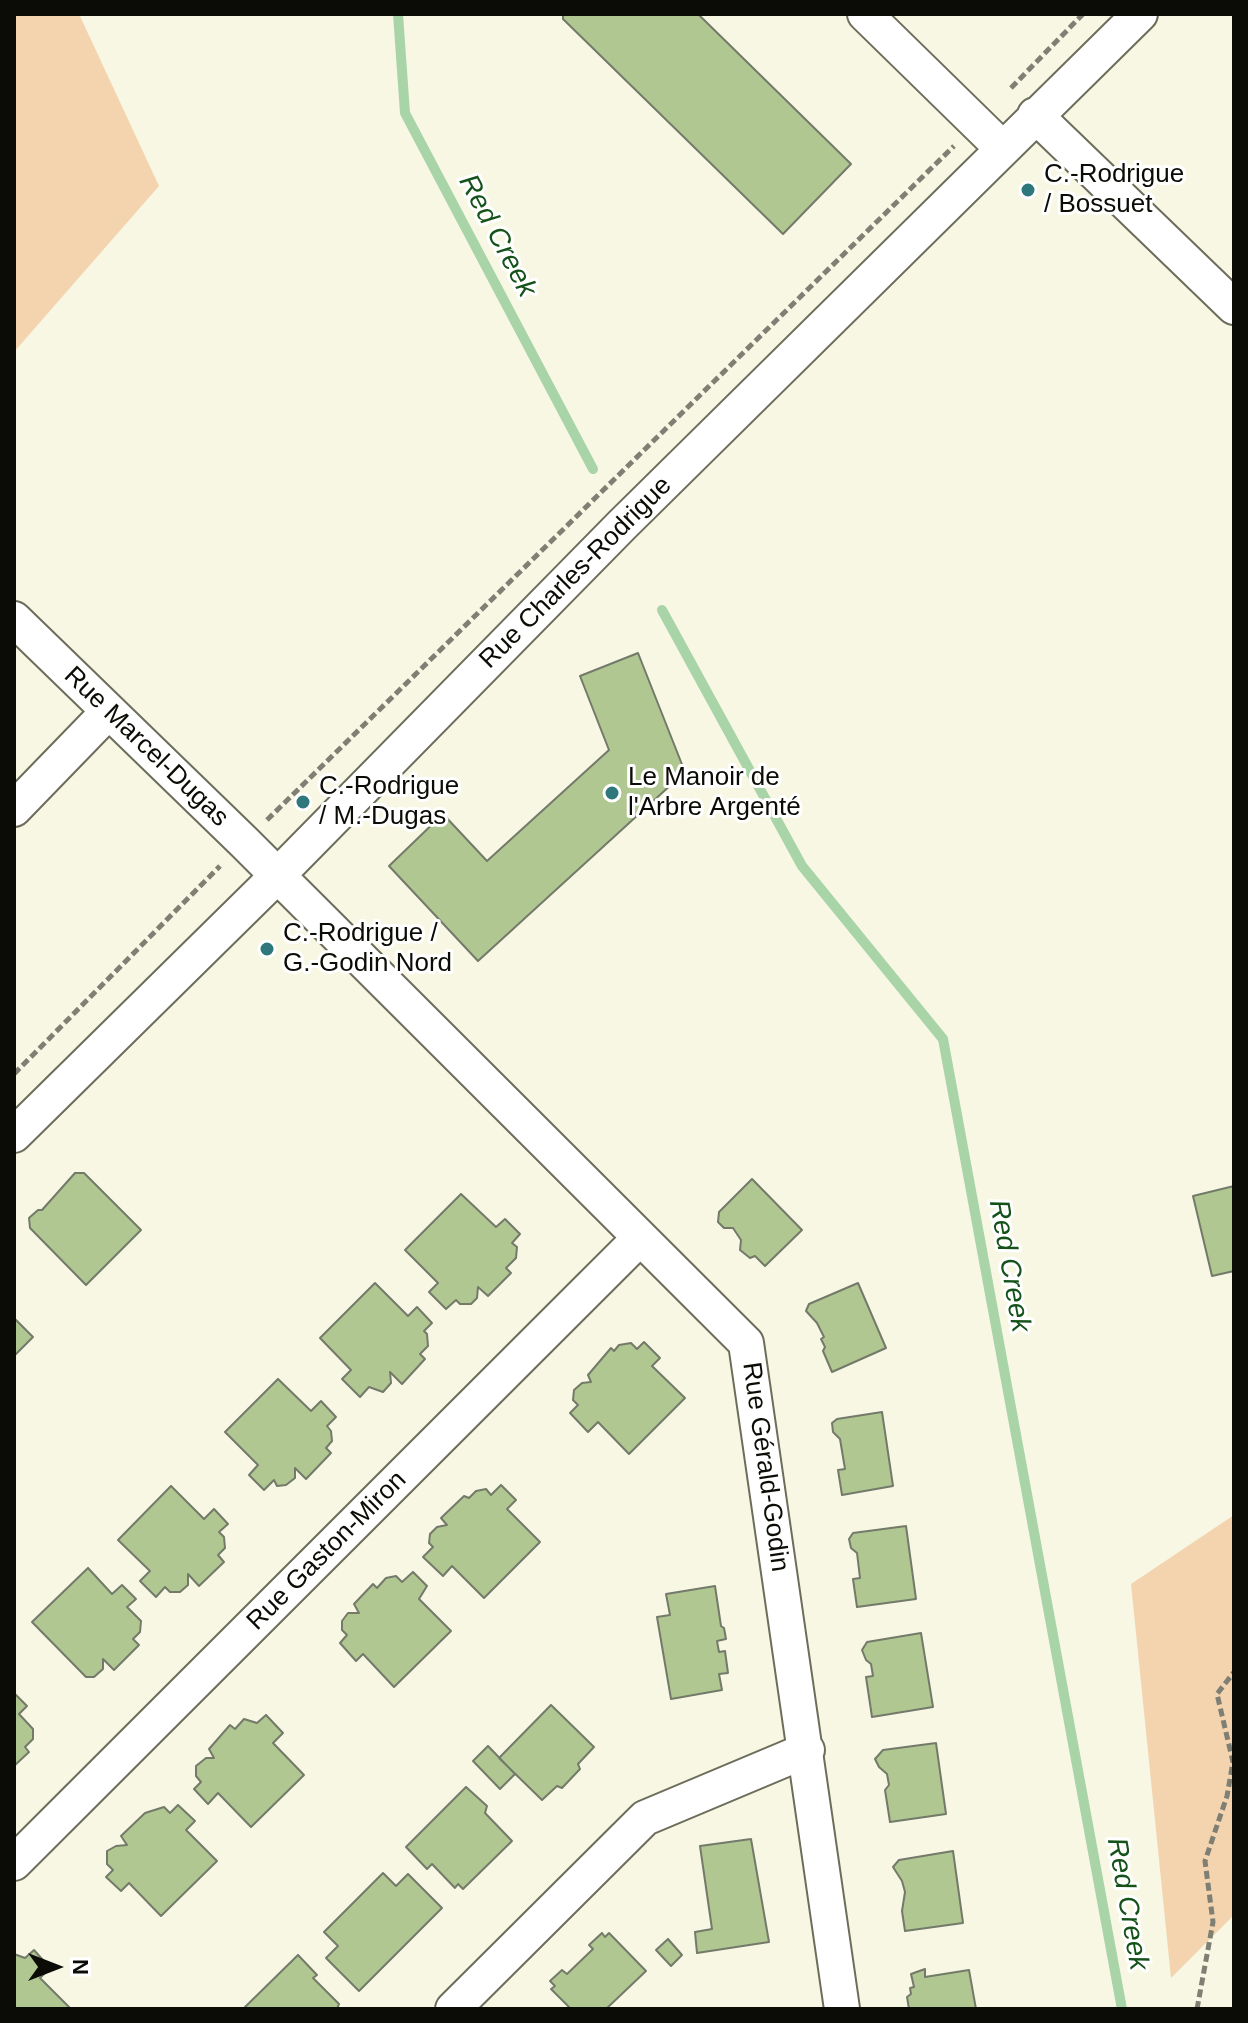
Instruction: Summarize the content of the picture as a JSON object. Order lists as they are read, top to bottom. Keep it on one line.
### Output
{"streets":{"street":["Rue Charles-Rodrigue","Rue Marcel-Dugas","Rue Gérald-Godin","Rue Gaston-Miron"]},"crossings":[["Rue Charles-Rodrigue","Rue Marcel-Dugas"],["Rue Charles-Rodrigue","Rue Gérald-Godin"],["Rue Marcel-Dugas","Rue Gérald-Godin"],["Rue Gérald-Godin","Rue Gaston-Miron"]],"water":["Red Creek"],"places":["C.-Rodrigue / Bossuet","Le Manoir de l'Arbre Argenté","C.-Rodrigue / M.-Dugas","C.-Rodrigue / G.-Godin Nord"],"north":"right"}
